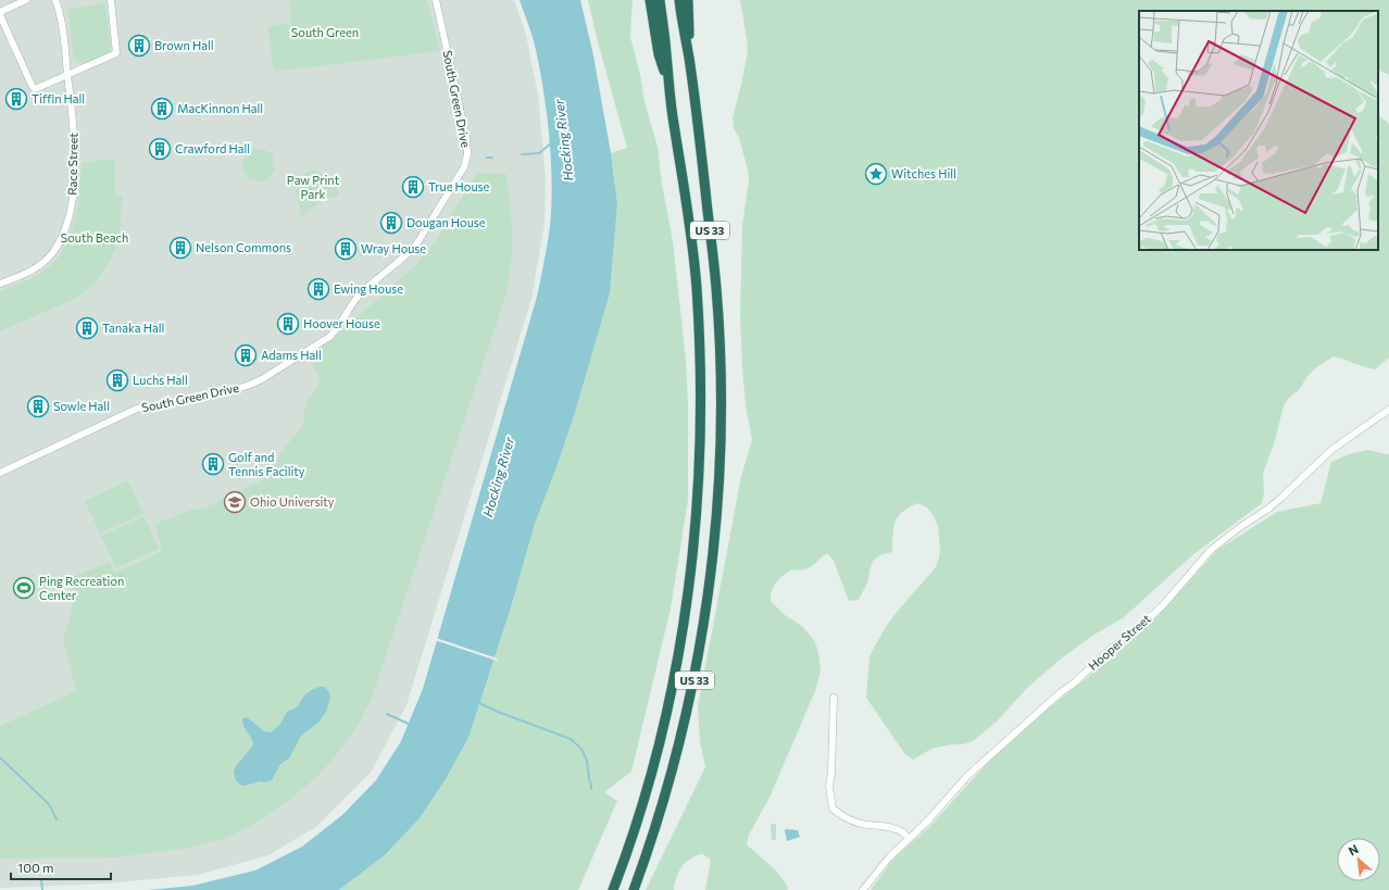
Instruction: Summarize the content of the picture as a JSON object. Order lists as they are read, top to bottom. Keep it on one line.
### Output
{"streets":{"highway":["US 33"],"street":["South Green Drive","Race Street","Hooper Street"]},"water":["Hocking River"],"parks":["South Green","Paw Print Park","South Beach"],"places":{"building":["Brown Hall","Tiffin Hall","MacKinnon Hall","Crawford Hall","True House","Dougan House","Nelson Commons","Wray House","Ewing House","Hoover House","Tanaka Hall","Adams Hall","Luchs Hall","Sowle Hall","Golf and Tennis Facility"],"place":["Witches Hill"],"school or university":["Ohio University"],"sports":["Ping Recreation Center"]},"scale_bar":"100 m","north":"top left"}
